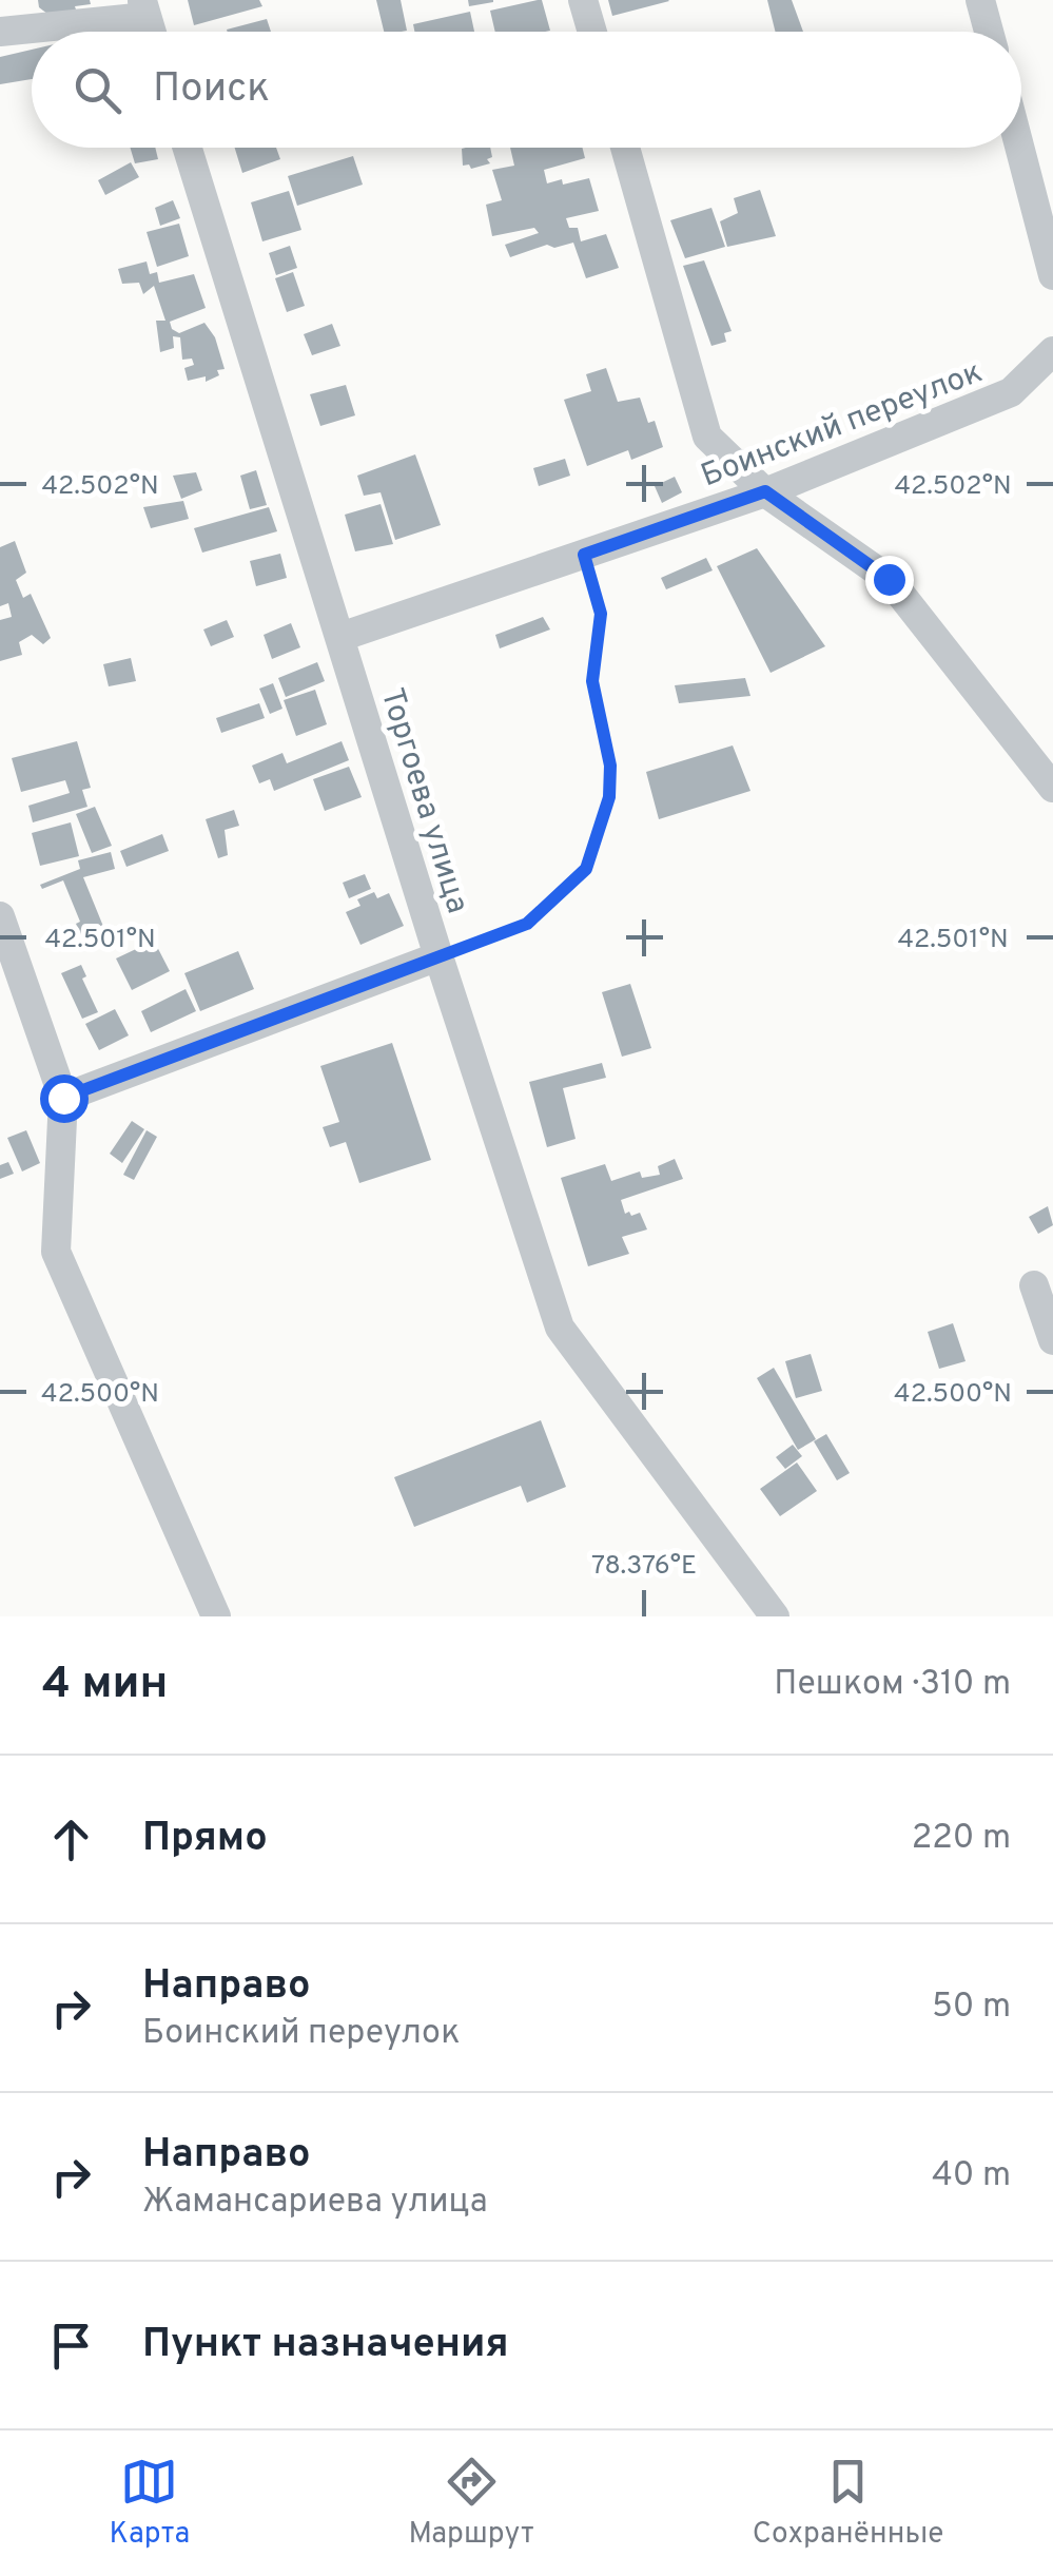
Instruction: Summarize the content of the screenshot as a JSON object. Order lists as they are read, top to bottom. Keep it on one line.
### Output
{"streets":{"street":["Боинский переулок","Торгоева улица"]},"crossings":[["Боинский переулок","Торгоева улица"]],"page":{"search":"Поиск","heading":["4 мин","Пешком · 310 m"],"list":[["Прямо","220 m"],["Направо","Боинский переулок","50 m"],["Направо","Жамансариева улица","40 m"],"Пункт назначения"],"nav":["Карта","Маршрут","Сохранённые"]},"coordinates":["42.502°N","42.501°N","42.500°N","78.376°E"]}
